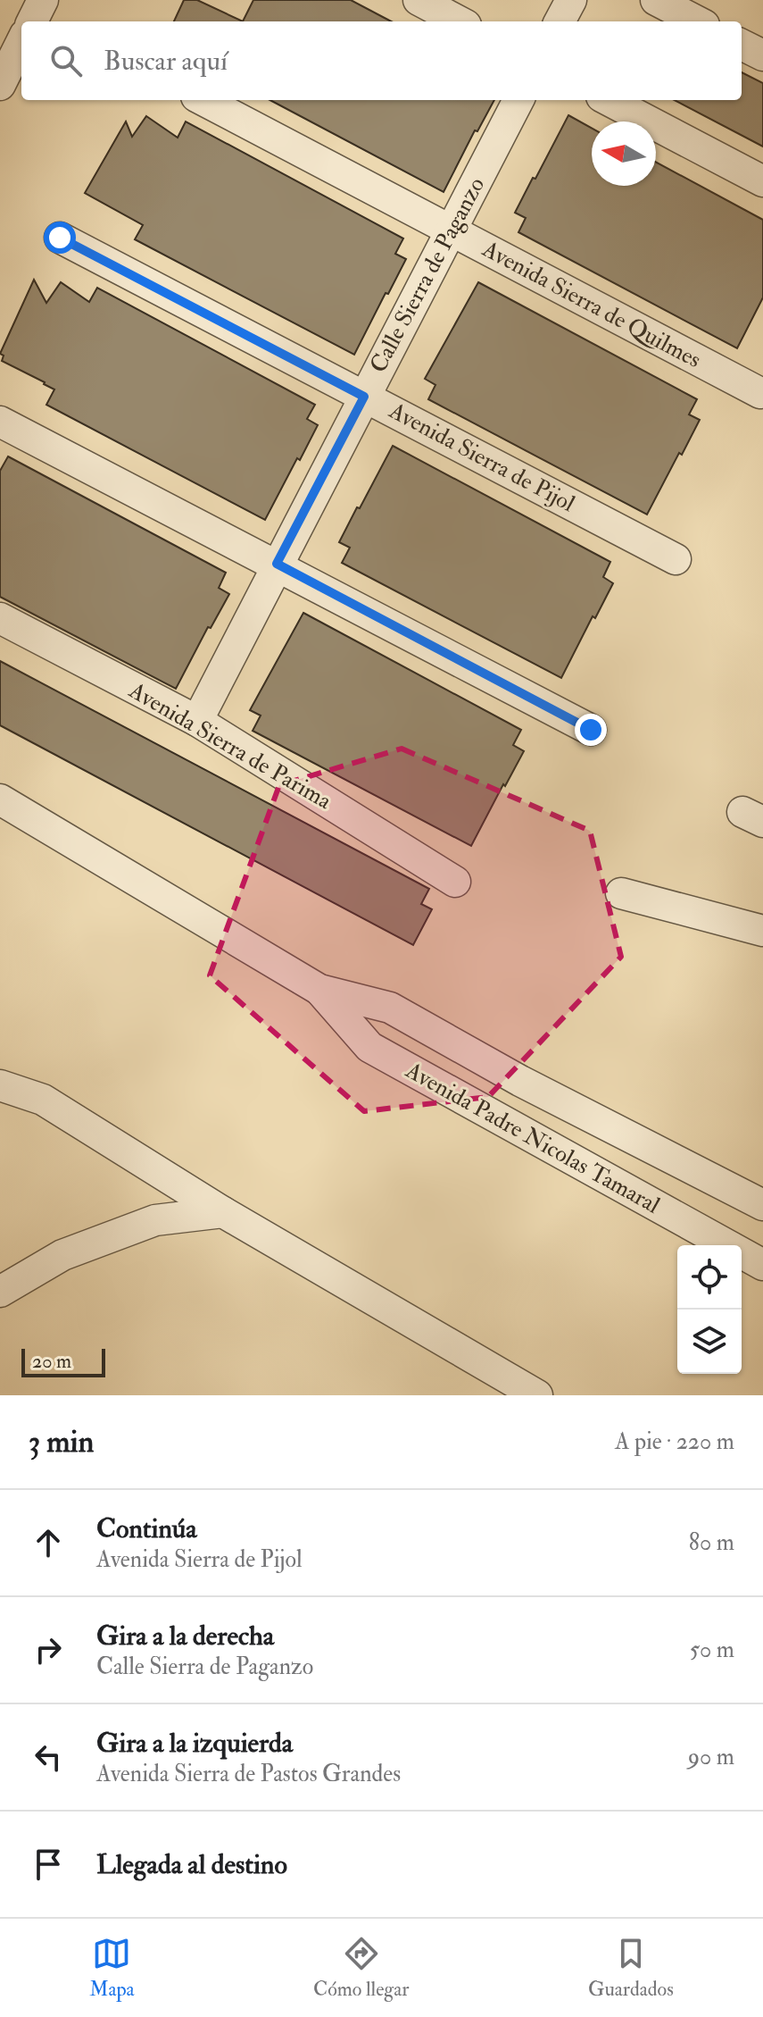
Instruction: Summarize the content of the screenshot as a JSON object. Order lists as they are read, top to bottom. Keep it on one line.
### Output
{"streets":{"street":["Calle Sierra de Paganzo","Avenida Sierra de Quilmes","Avenida Sierra de Pijol","Avenida Sierra de Parima","Avenida Padre Nicolas Tamaral"]},"crossings":[["Calle Sierra de Paganzo","Avenida Sierra de Quilmes"],["Calle Sierra de Paganzo","Avenida Sierra de Pijol"],["Calle Sierra de Paganzo","Avenida Sierra de Parima"]],"scale_bar":"20 m","north":"left","page":{"search":"Buscar aquí","scale":"20 m","heading":["3 min","A pie · 220 m"],"list":[["Continúa","Avenida Sierra de Pijol","80 m"],["Gira a la derecha","Calle Sierra de Paganzo","50 m"],["Gira a la izquierda","Avenida Sierra de Pastos Grandes","90 m"],"Llegada al destino"],"nav":["Mapa","Cómo llegar","Guardados"]}}
